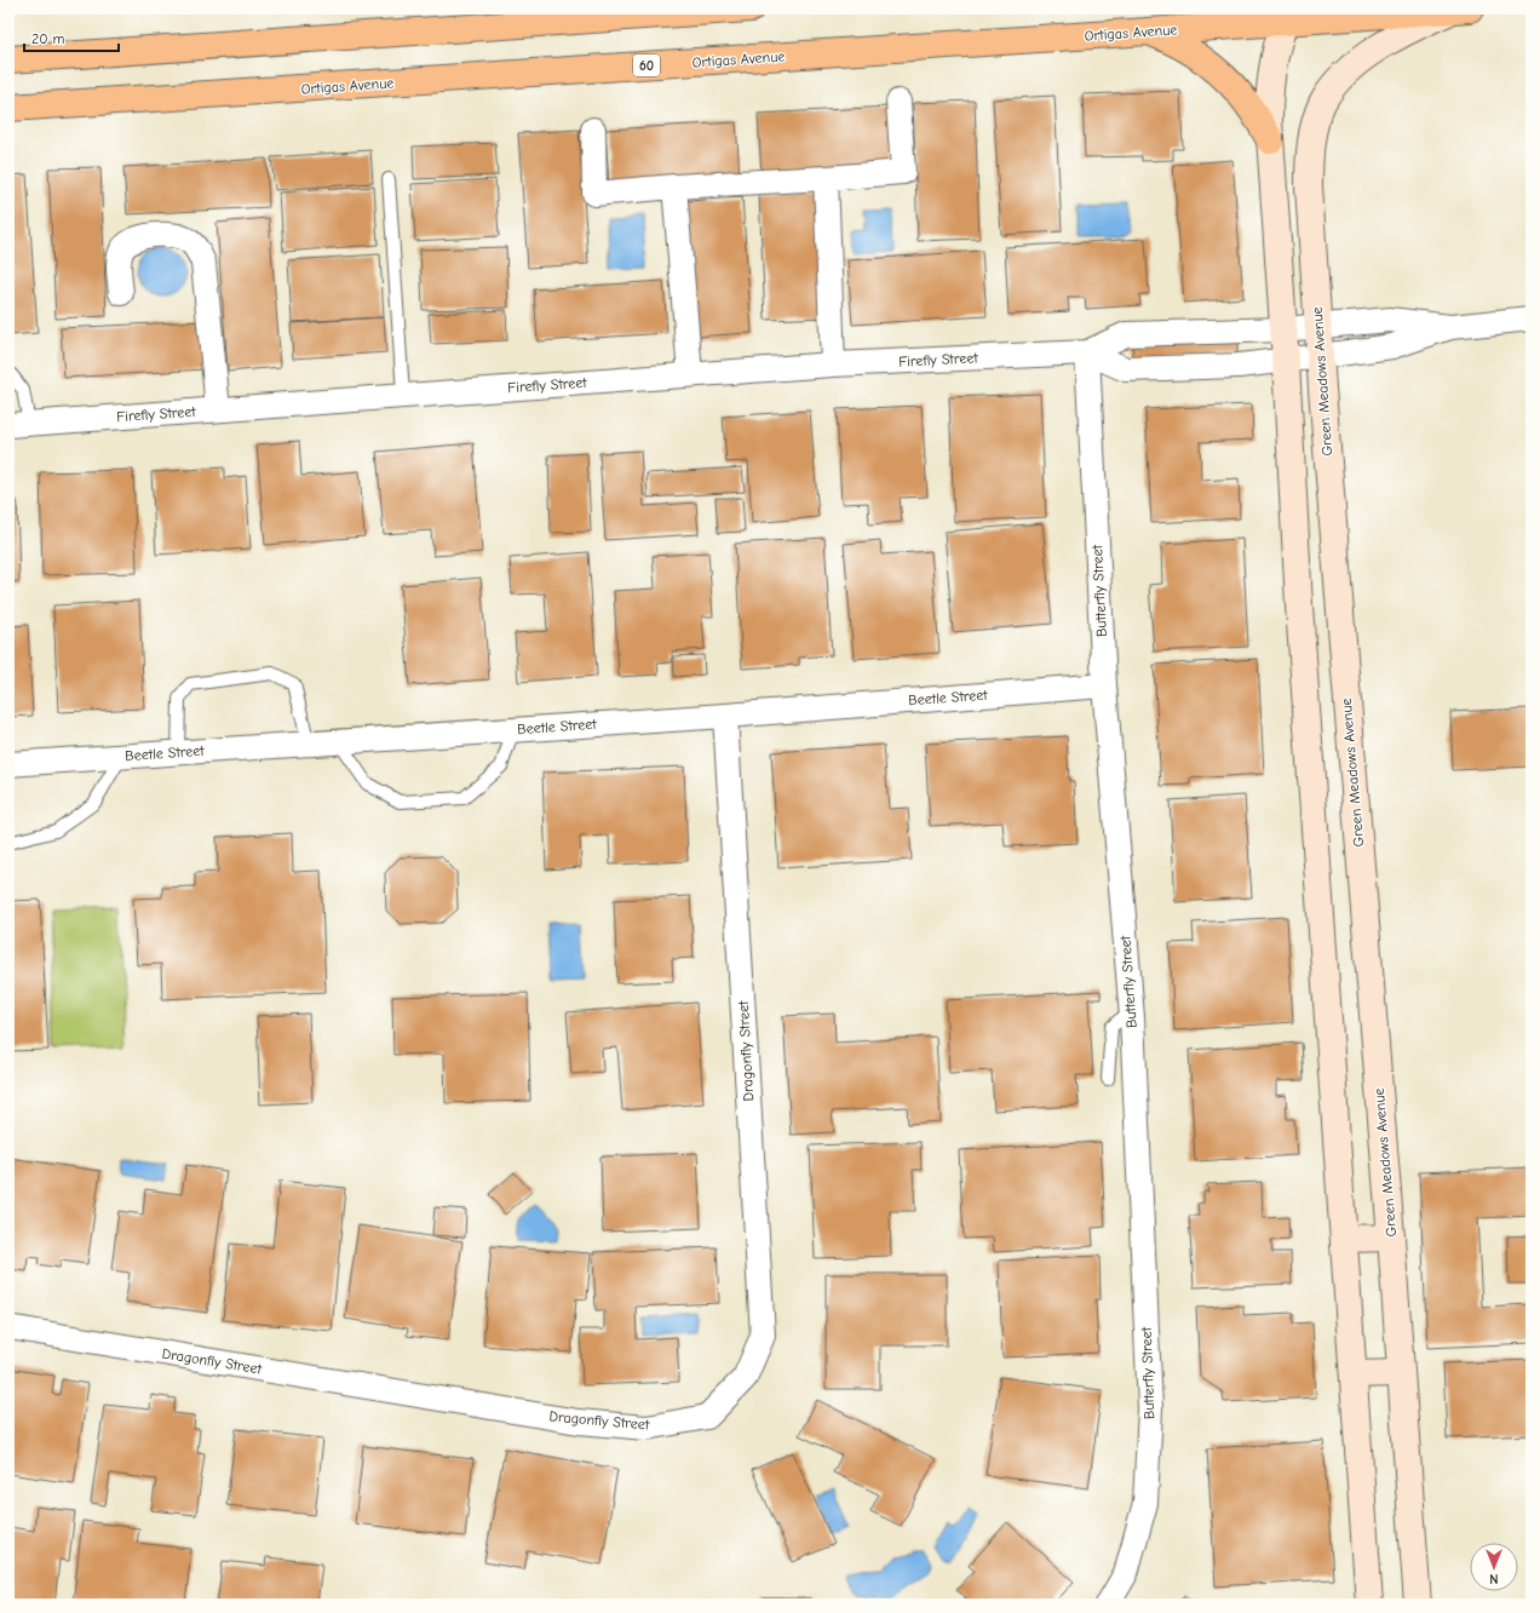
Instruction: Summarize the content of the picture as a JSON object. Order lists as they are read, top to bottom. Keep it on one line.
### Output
{"streets":{"main road":["Ortigas Avenue","60"],"street":["Firefly Street","Green Meadows Avenue","Butterfly Street","Beetle Street","Dragonfly Street"]},"crossings":[["Ortigas Avenue","Green Meadows Avenue"],["Firefly Street","Green Meadows Avenue"],["Firefly Street","Butterfly Street"],["Butterfly Street","Beetle Street"],["Beetle Street","Dragonfly Street"]],"scale_bar":"20 m","north":"bottom"}
